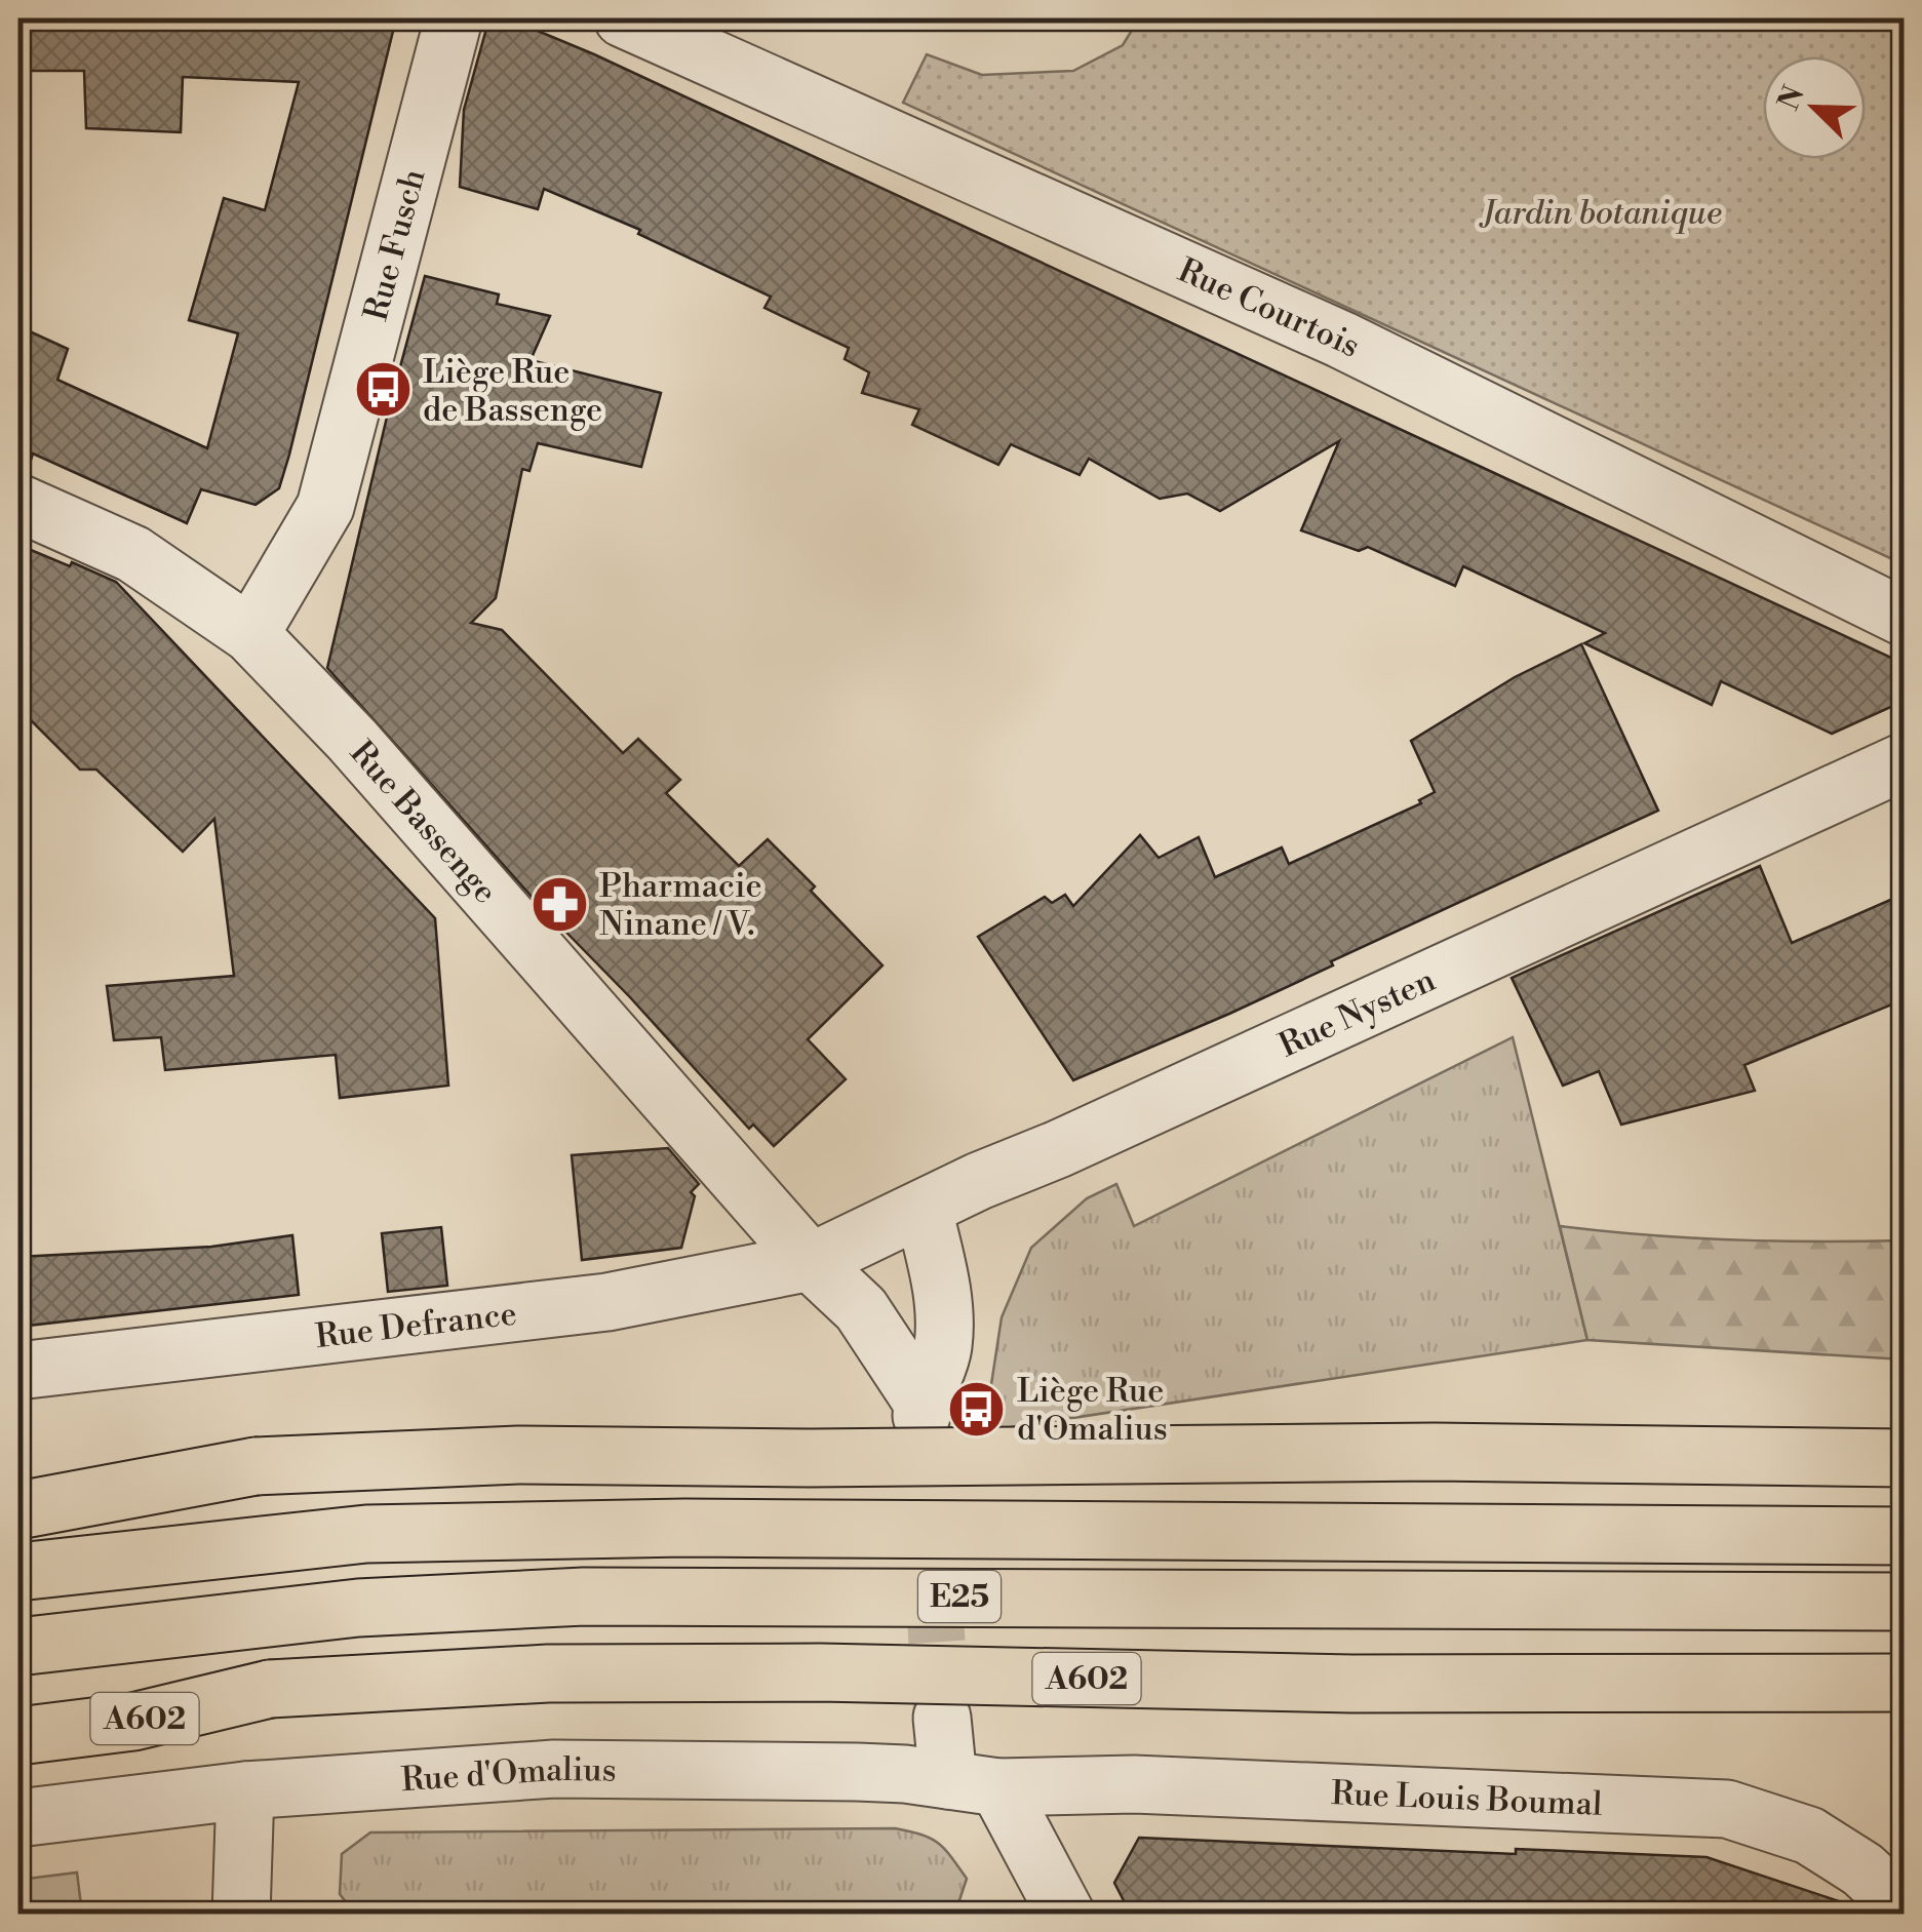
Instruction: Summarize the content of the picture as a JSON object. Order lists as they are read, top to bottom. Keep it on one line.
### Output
{"streets":{"highway":["E25","A602"],"street":["Rue Fusch","Rue Courtois","Rue Bassenge","Rue Nysten","Rue Defrance","Rue d'Omalius","Rue Louis Boumal"]},"crossings":[["Rue Fusch","Rue Bassenge"],["Rue Bassenge","Rue Nysten"],["Rue Bassenge","Rue Defrance"],["Rue Nysten","Rue Defrance"],["Rue d'Omalius","Rue Louis Boumal"]],"parks":["Jardin botanique"],"places":{"bus stop":["Liège Rue de Bassenge","Liège Rue d'Omalius"],"pharmacy":["Pharmacie Ninane / V."]},"north":"top left"}
